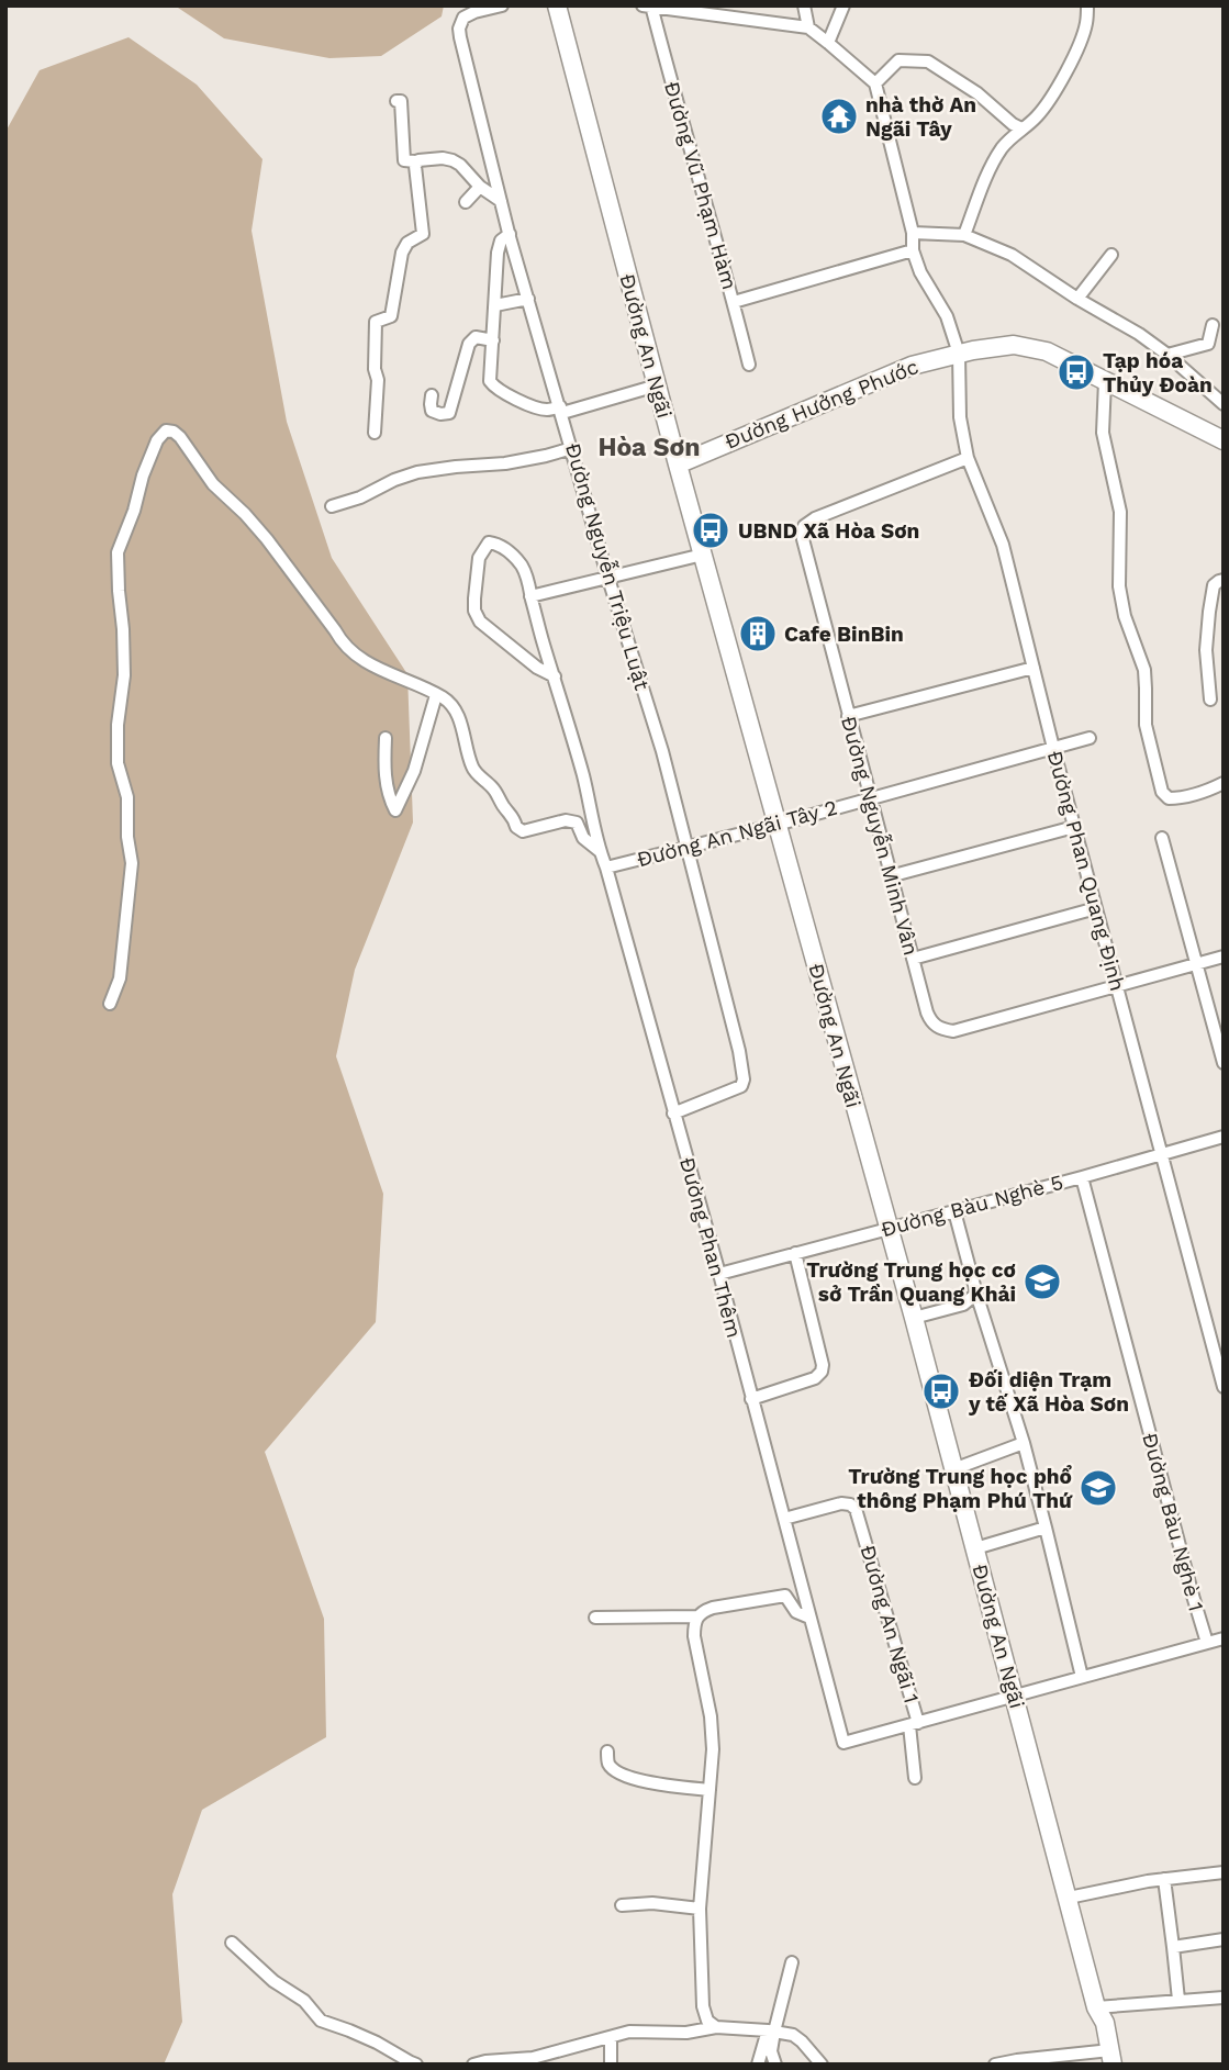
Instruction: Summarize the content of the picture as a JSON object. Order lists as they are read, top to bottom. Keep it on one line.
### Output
{"streets":{"main road":["Đường An Ngãi","Đường Hưởng Phước"],"street":["Đường Vũ Phạm Hàm","Đường Nguyễn Triệu Luật","Đường An Ngãi Tây 2","Đường Nguyễn Minh Vân","Đường Phan Quang Định","Đường Bàu Nghè 5","Đường Phan Thêm","Đường Bàu Nghè 1","Đường An Ngãi 1"]},"crossings":[["Đường An Ngãi","Đường Hưởng Phước"],["Đường An Ngãi","Đường An Ngãi Tây 2"],["Đường An Ngãi","Đường Bàu Nghè 5"],["Đường An Ngãi","Đường Phan Thêm"],["Đường Hưởng Phước","Đường Phan Quang Định"],["Đường Nguyễn Triệu Luật","Đường An Ngãi Tây 2"],["Đường Nguyễn Triệu Luật","Đường Phan Thêm"],["Đường An Ngãi Tây 2","Đường Nguyễn Minh Vân"],["Đường An Ngãi Tây 2","Đường Phan Quang Định"],["Đường An Ngãi Tây 2","Đường Phan Thêm"],["Đường Nguyễn Minh Vân","Đường Phan Quang Định"],["Đường Phan Quang Định","Đường Bàu Nghè 5"],["Đường Bàu Nghè 5","Đường Phan Thêm"],["Đường Bàu Nghè 5","Đường Bàu Nghè 1"],["Đường Phan Thêm","Đường Bàu Nghè 1"],["Đường Phan Thêm","Đường An Ngãi 1"]],"districts":["Hòa Sơn"],"places":{"temple":["nhà thờ An Ngãi Tây"],"bus stop":["Tạp hóa Thủy Đoàn","UBND Xã Hòa Sơn","Đối diện Trạm y tế Xã Hòa Sơn"],"building":["Cafe BinBin"],"school or university":["Trường Trung học cơ sở Trần Quang Khải","Trường Trung học phổ thông Phạm Phú Thứ"]}}
